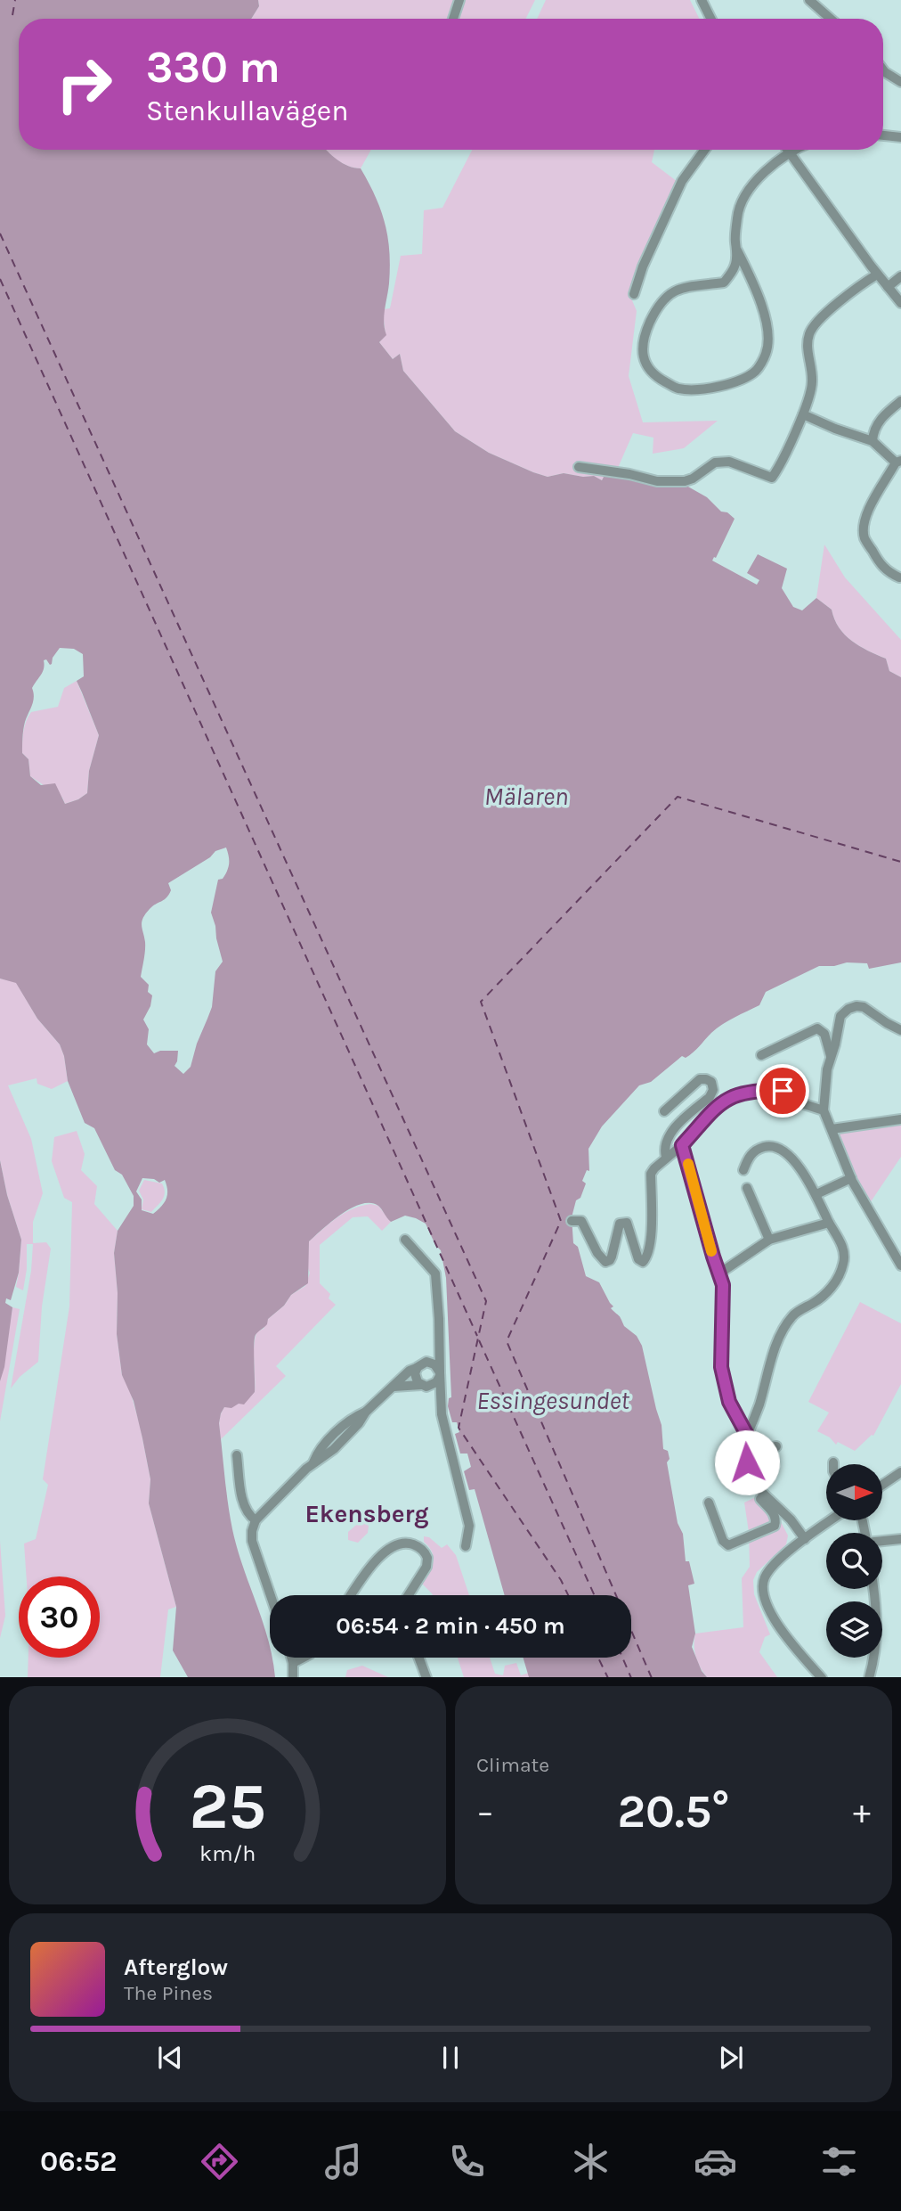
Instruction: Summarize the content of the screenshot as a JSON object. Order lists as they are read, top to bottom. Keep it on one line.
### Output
{"districts":["Ekensberg"],"water":["Mälaren","Essingesundet"],"north":"right","page":{"turn":["330 m","Stenkullavägen"],"limit":"30","trip":"06:54 · 2 min · 450 m","tile":"Climate","heat":["−","20.5°","+"],"song":["Afterglow","The Pines"],"tabs":"06:52","gauge":["25","km/h"]}}
